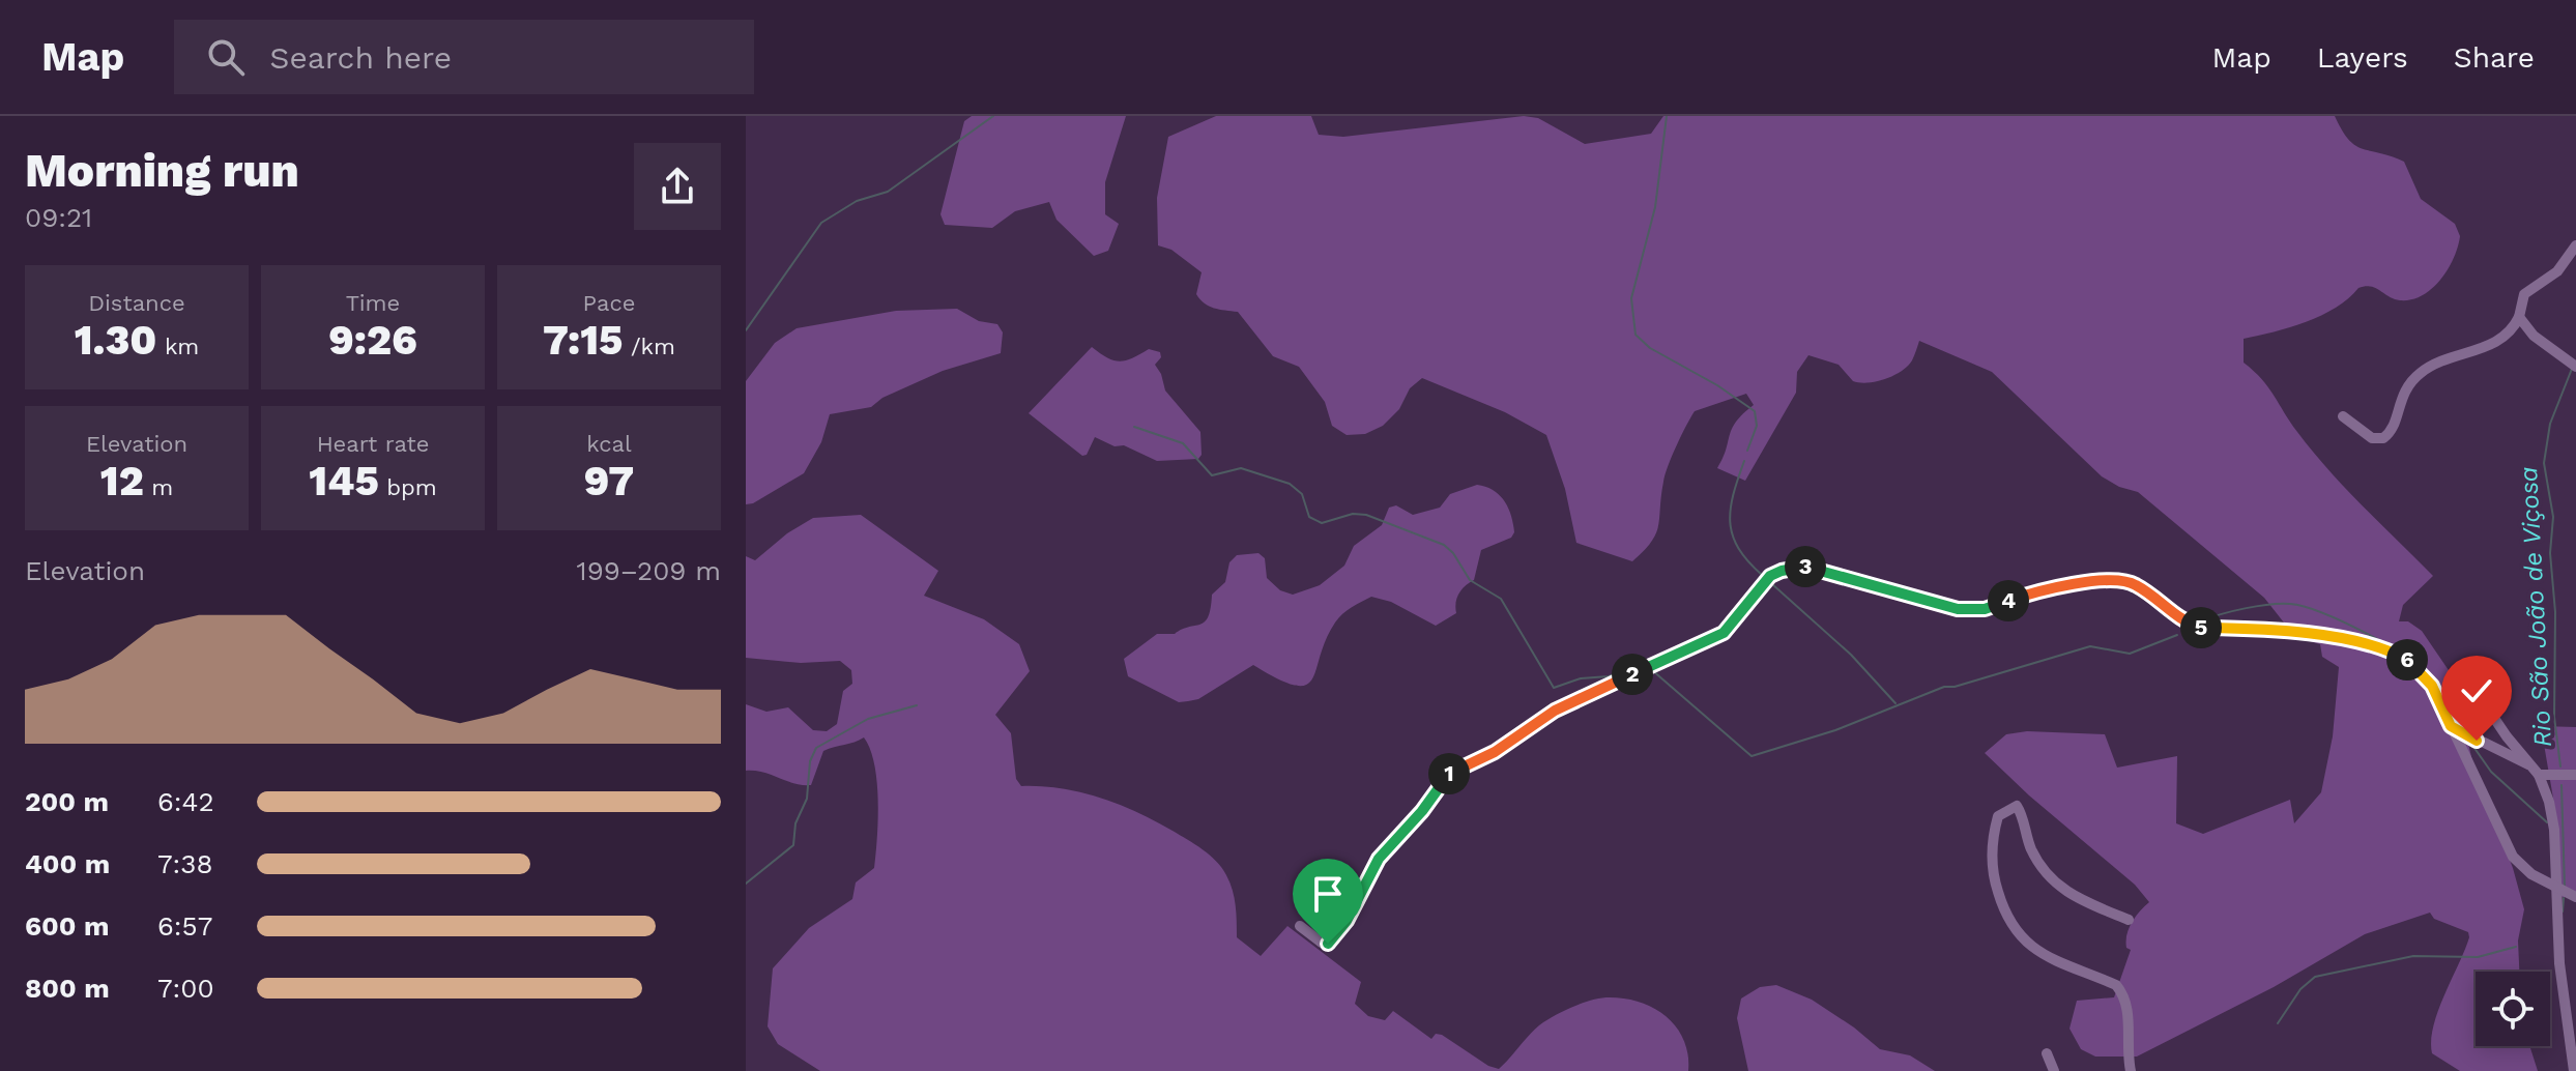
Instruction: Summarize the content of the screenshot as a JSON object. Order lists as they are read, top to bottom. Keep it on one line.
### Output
{"water":["Rio São João de Viçosa"],"page":{"header":"Map","search":"Search here","nav":["Map","Layers","Share"],"heading":["Morning run","09:21"],"stats":[["Distance","1.30 km"],["Time","9:26"],["Pace","7:15 /km"],["Elevation","12 m"],["Heart rate","145 bpm"],["kcal","97"]],"chart":["Elevation","199–209 m"],"pins":["3","4","5","6","2","1"],"list":[{"name":"200 m","note":"6:42"},{"name":"400 m","note":"7:38"},{"name":"600 m","note":"6:57"},{"name":"800 m","note":"7:00"}]}}
